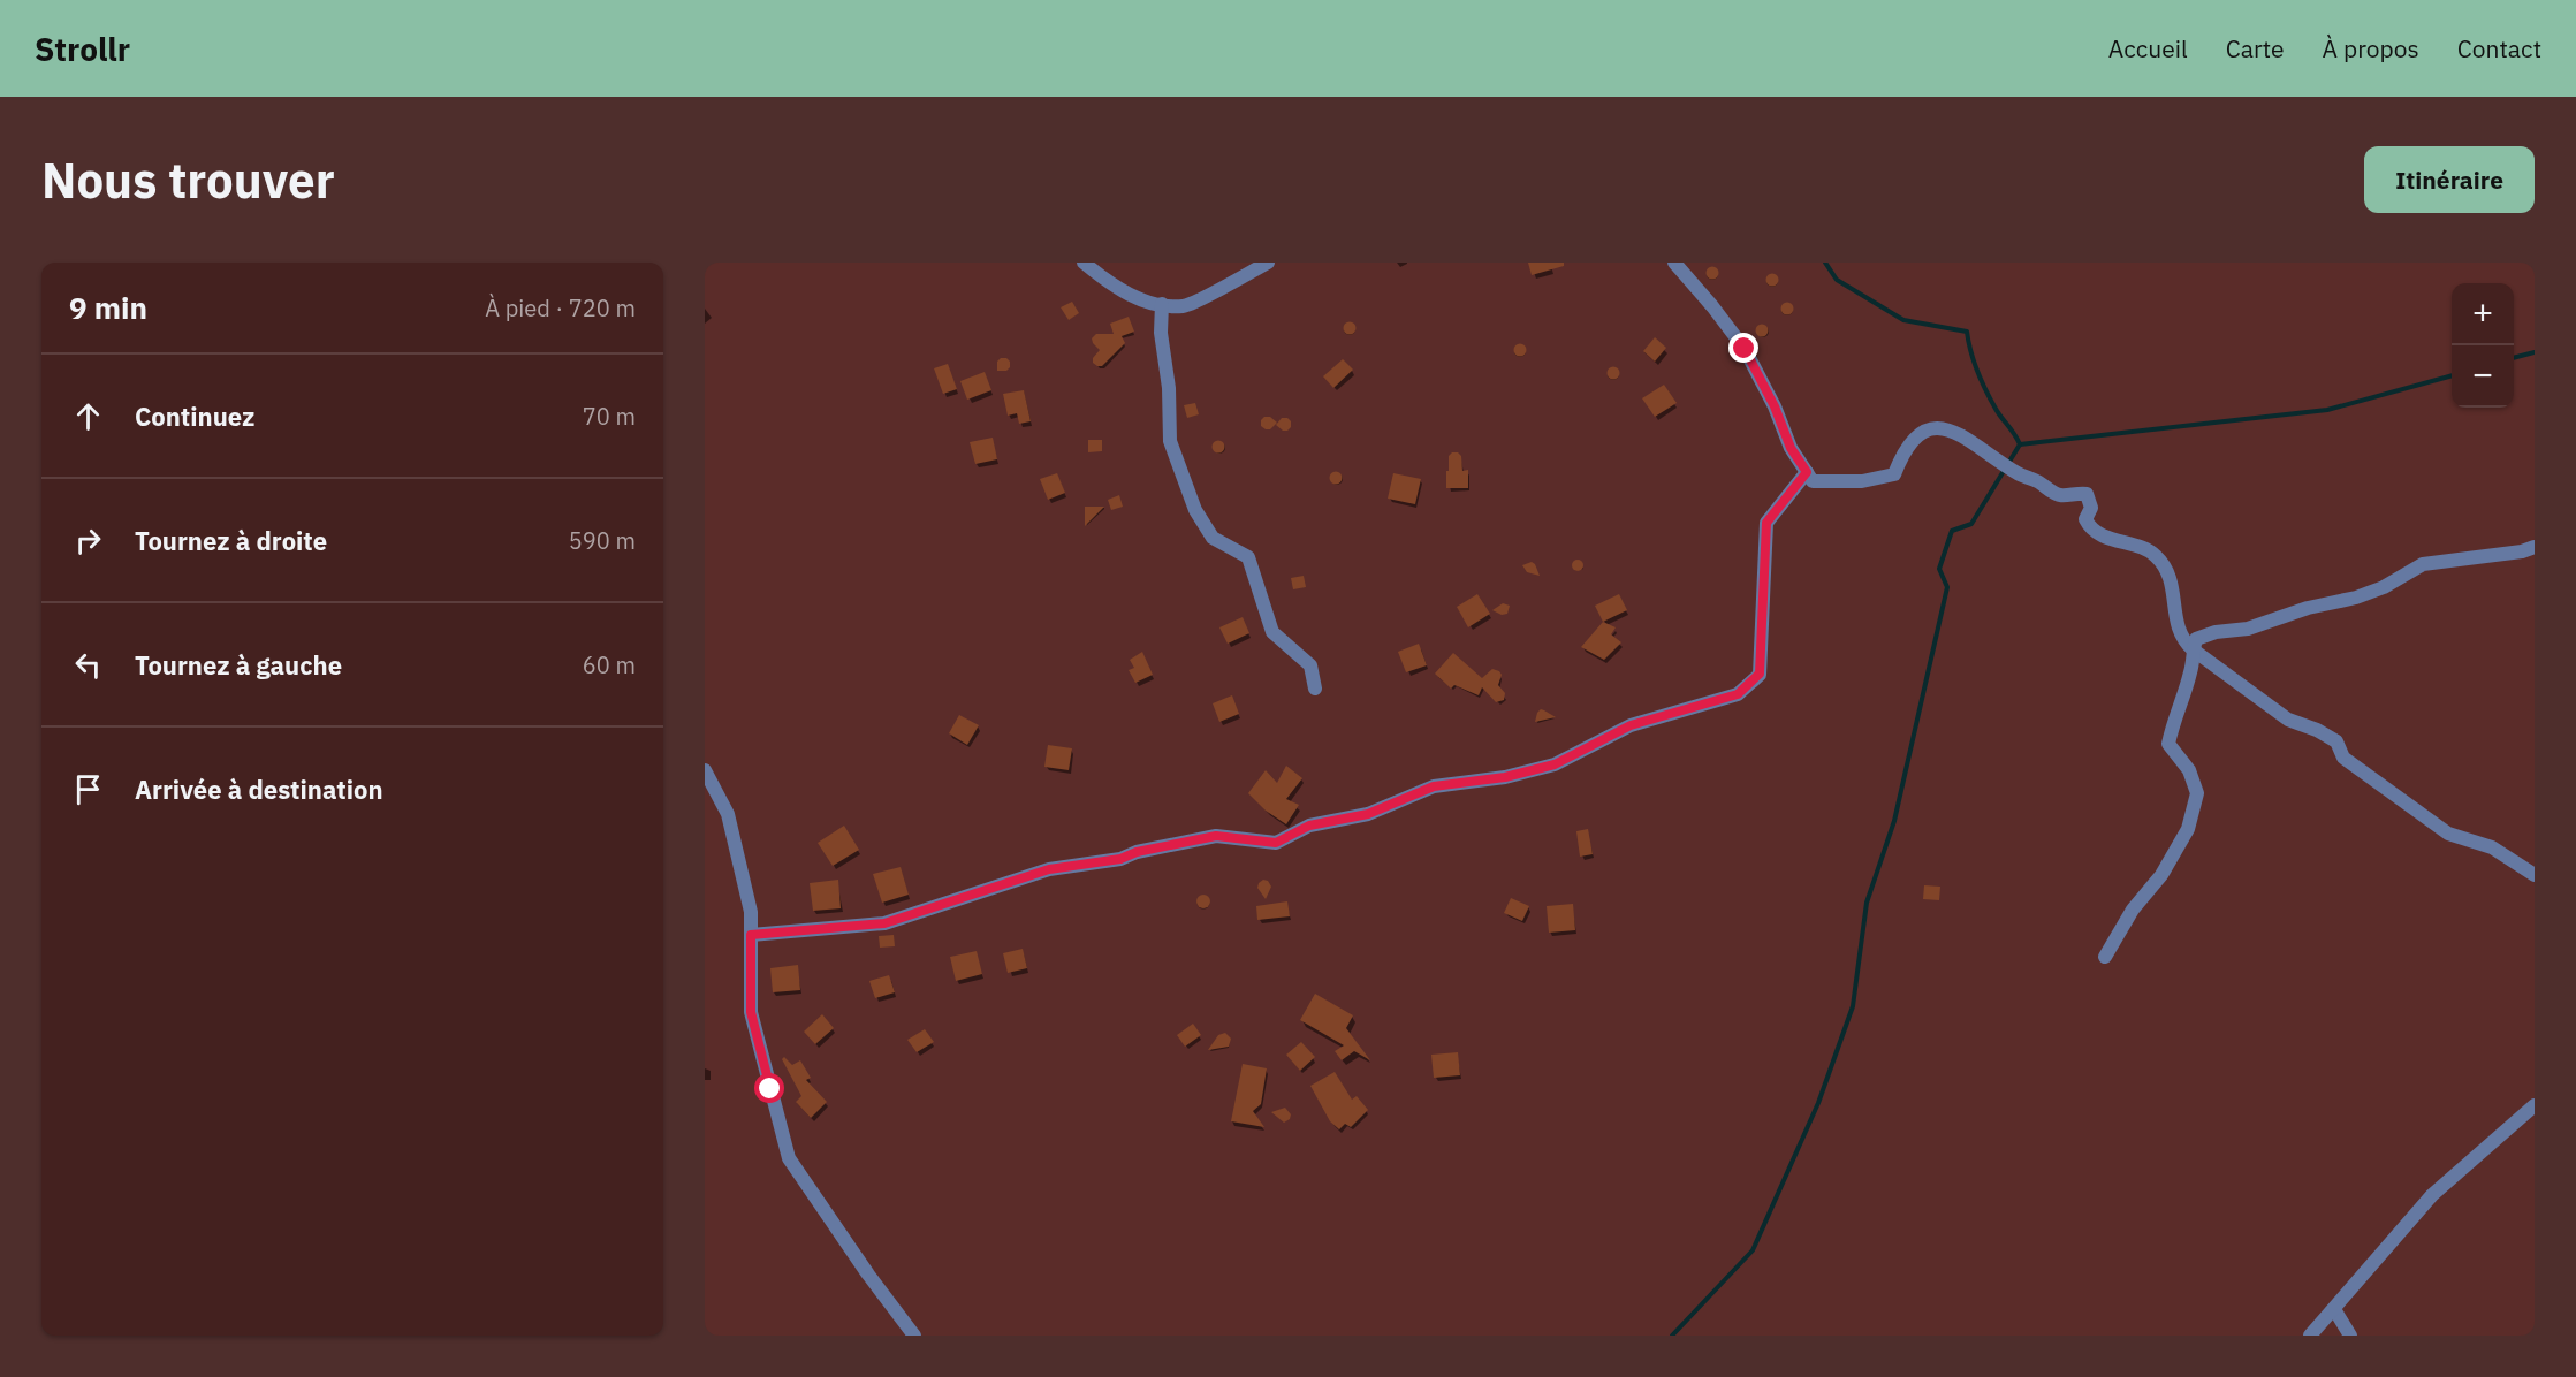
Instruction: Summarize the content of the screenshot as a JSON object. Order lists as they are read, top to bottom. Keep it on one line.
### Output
{"page":{"header":"Strollr","nav":["Accueil","Carte","À propos","Contact"],"buttons":"Itinéraire","title":"Nous trouver","heading":["9 min","À pied · 720 m"],"map_buttons":["+","−"],"list":[["Continuez","70 m"],["Tournez à droite","590 m"],["Tournez à gauche","60 m"],"Arrivée à destination"]}}
